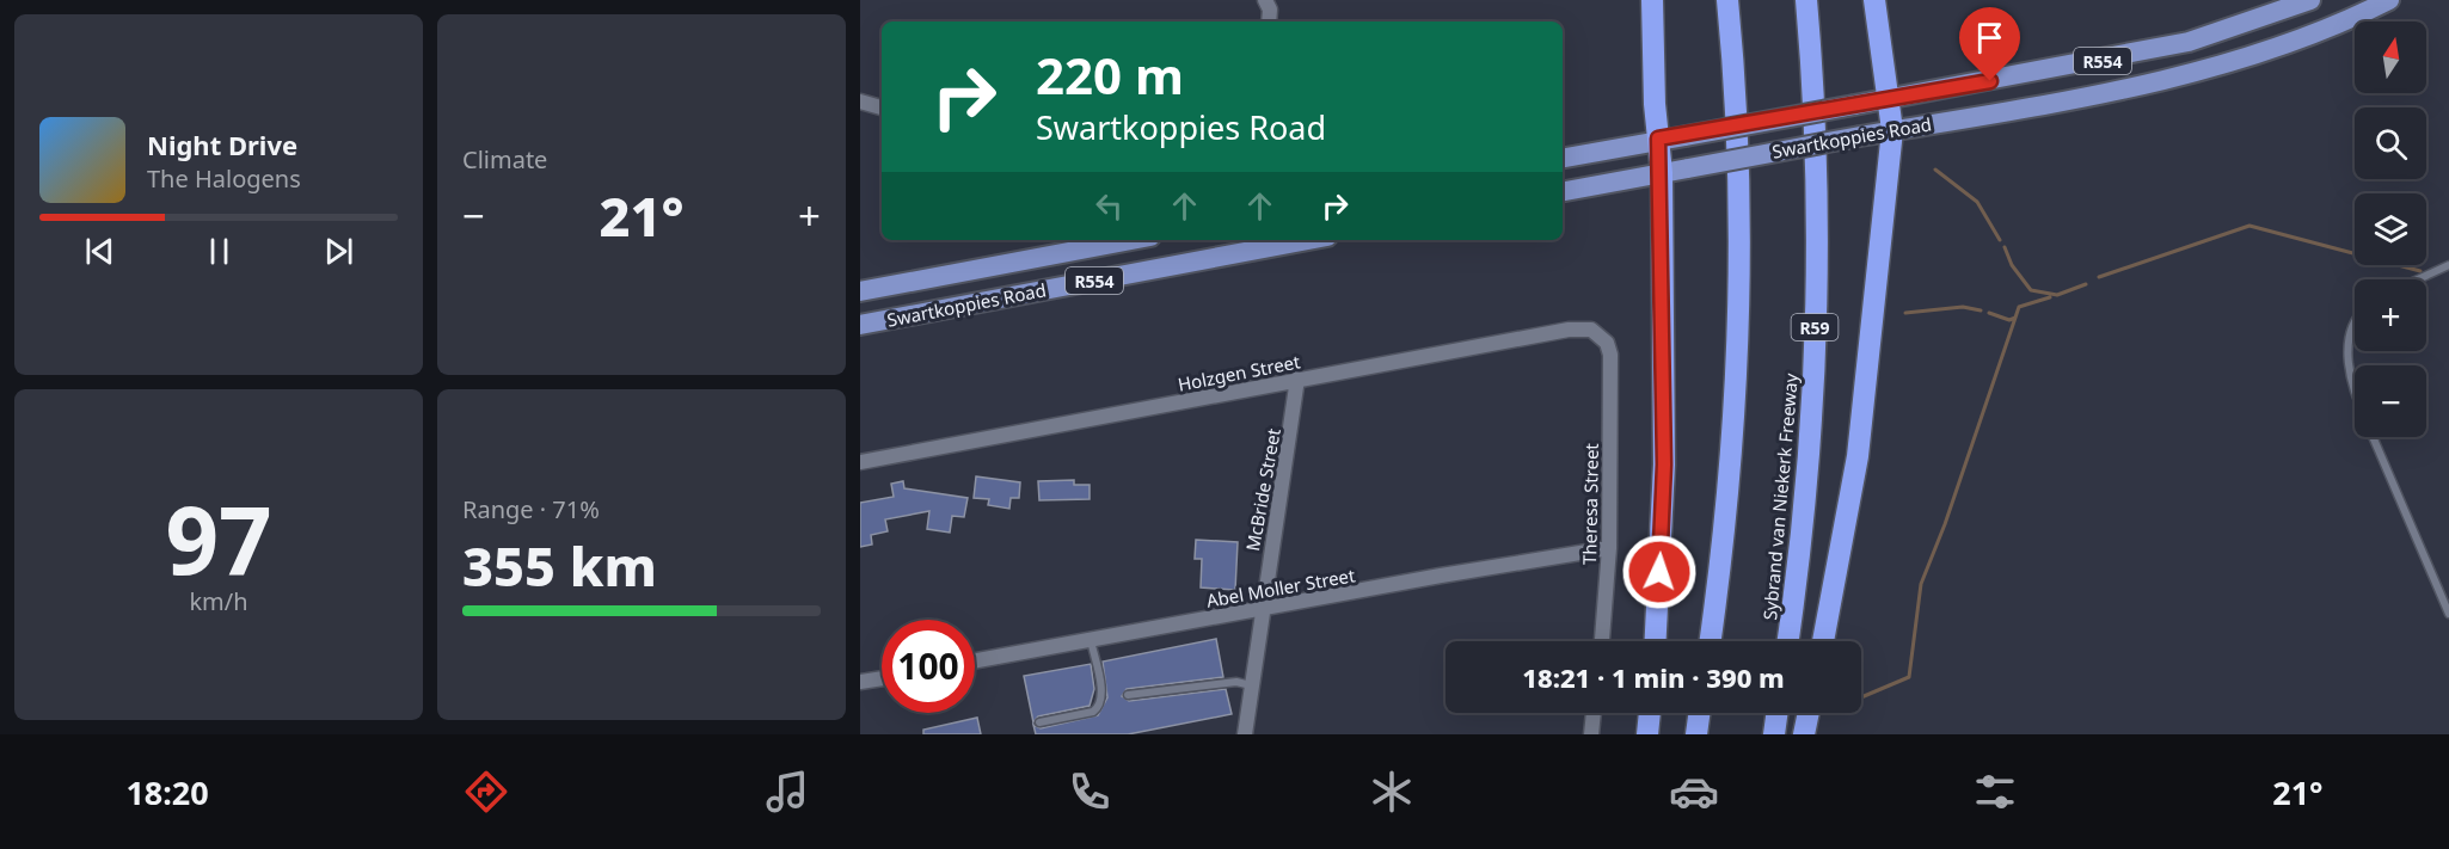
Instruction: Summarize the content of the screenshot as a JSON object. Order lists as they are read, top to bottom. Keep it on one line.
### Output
{"streets":{"highway":["R59","Sybrand van Niekerk Freeway"],"main road":["R554","Swartkoppies Road"],"street":["Holzgen Street","McBride Street","Theresa Street","Abel Moller Street"]},"crossings":[["Holzgen Street","McBride Street"],["Holzgen Street","Theresa Street"],["McBride Street","Abel Moller Street"],["Theresa Street","Abel Moller Street"]],"north":"top","page":{"tile":["Climate",["97","km/h"],["Range · 71%","355 km"]],"map_buttons":["+","−"],"turn":["220 m","Swartkoppies Road"],"song":["Night Drive","The Halogens"],"heat":["−","21°","+"],"limit":"100","trip":"18:21 · 1 min · 390 m","tabs":["18:20","21°"]}}
